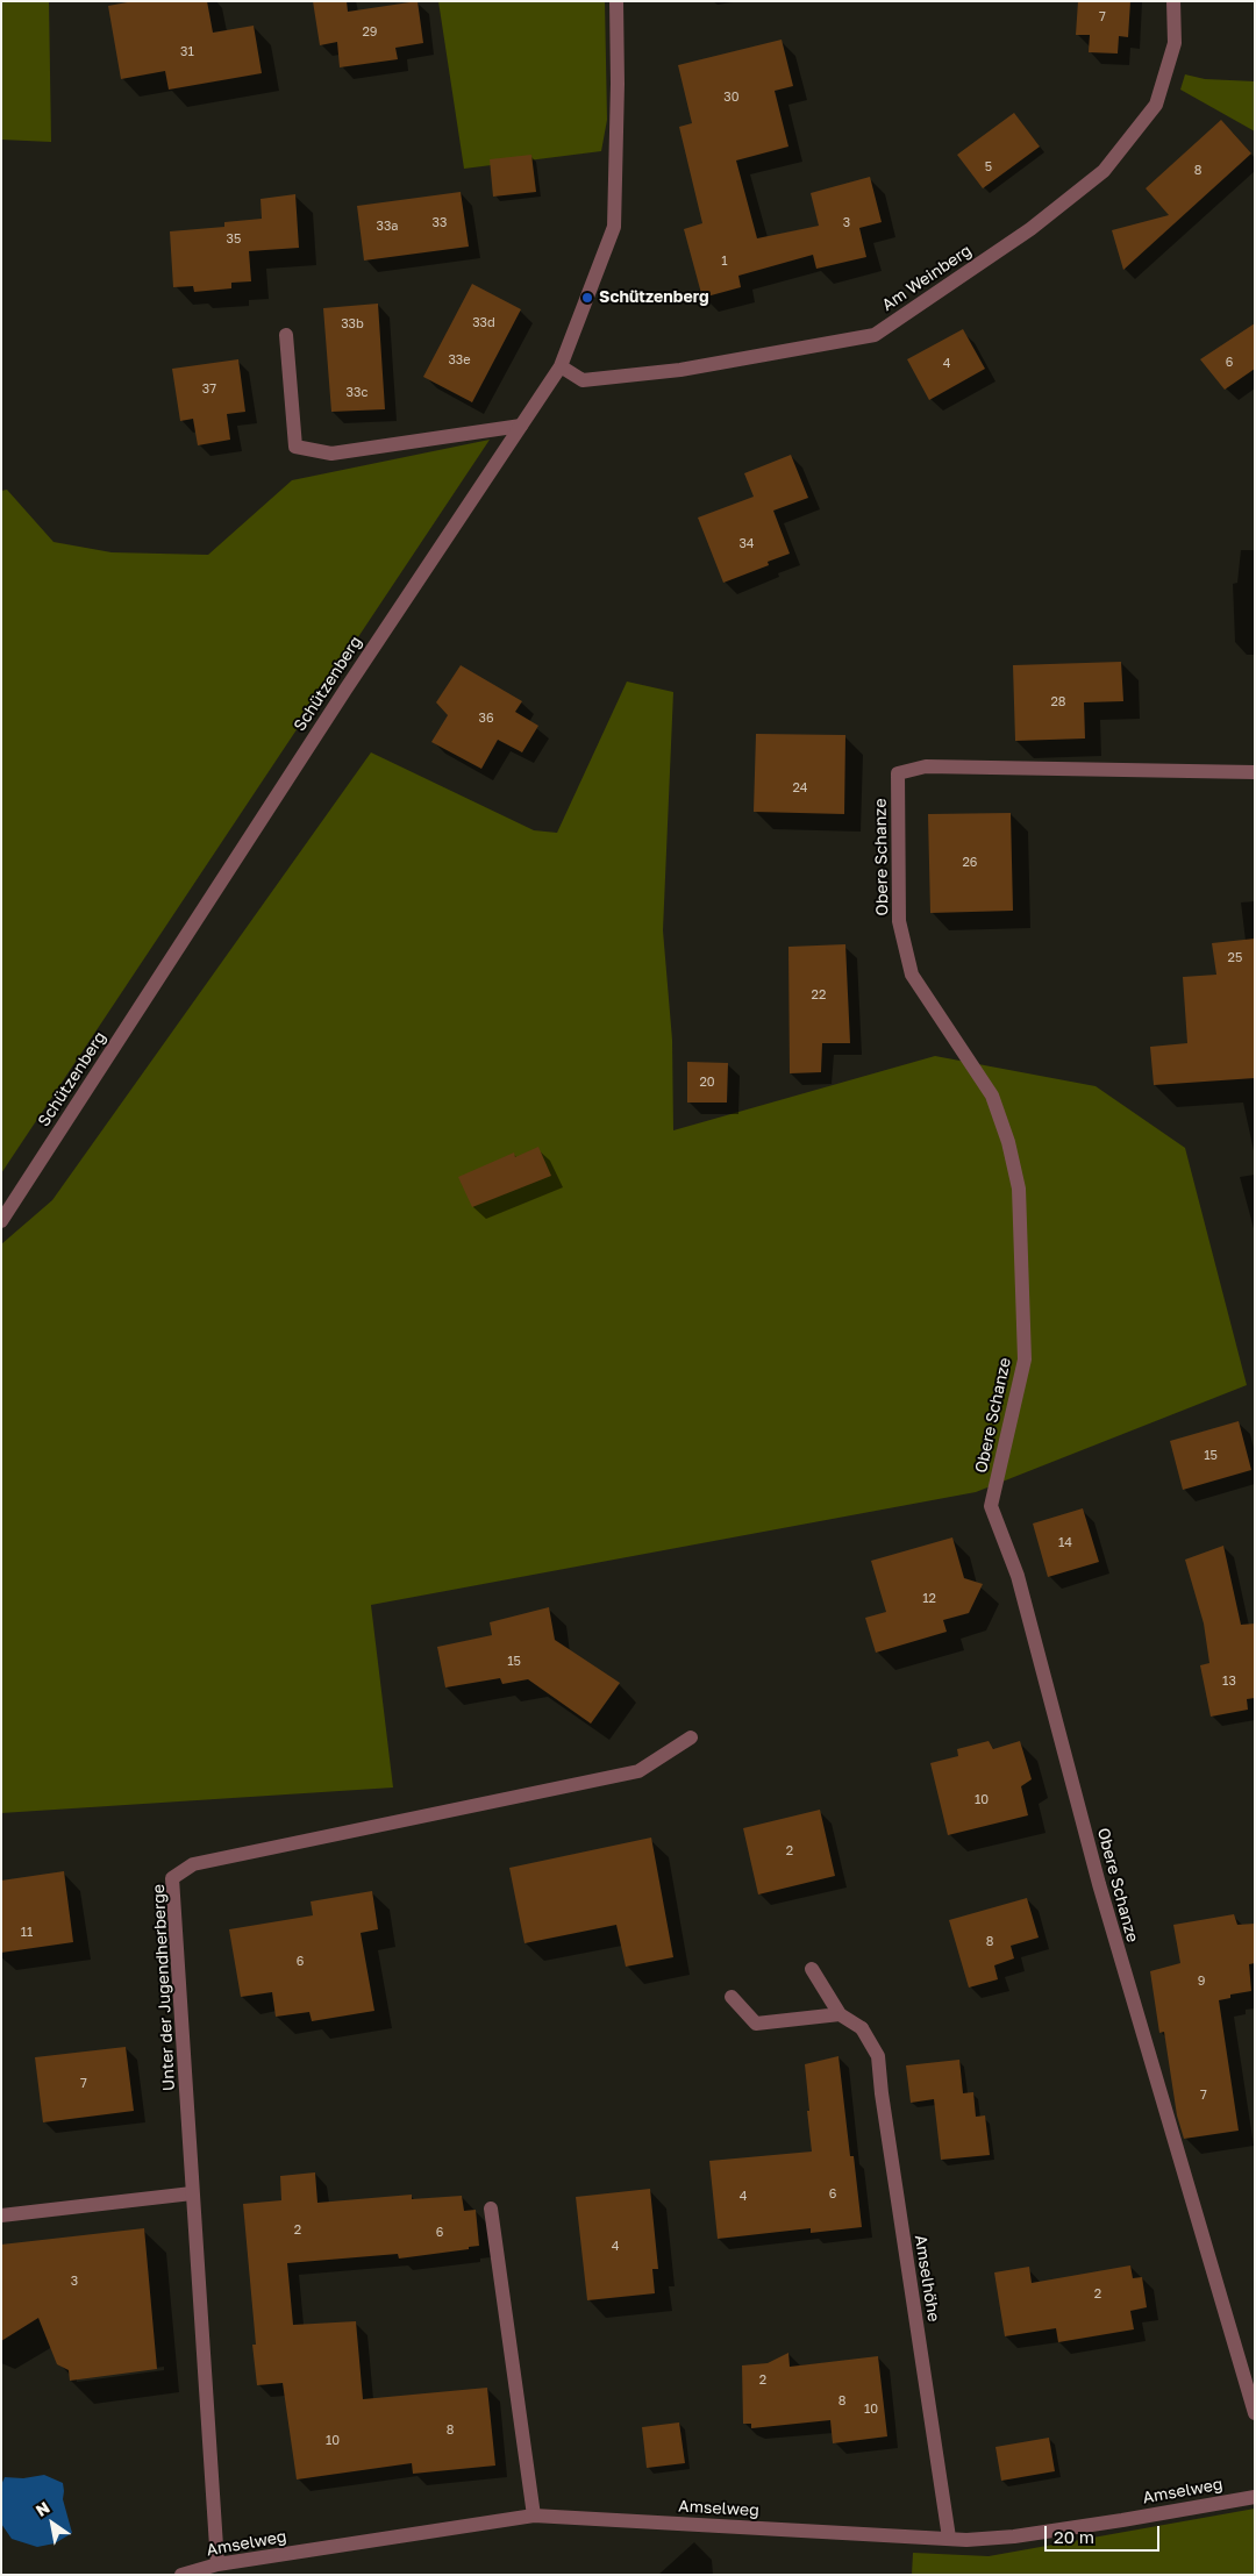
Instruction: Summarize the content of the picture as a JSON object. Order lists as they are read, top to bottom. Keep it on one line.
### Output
{"streets":{"street":["Am Weinberg","Schützenberg","Obere Schanze","Unter der Jugendherberge","Amselhöhe","Amselweg"]},"crossings":[["Am Weinberg","Schützenberg"],["Unter der Jugendherberge","Amselweg"],["Amselhöhe","Amselweg"]],"places":["Schützenberg"],"house_numbers":["7","29","31","30","5","8","33","3","33a","35","1","33d","33b","33e","6","4","37","33c","34","28","36","24","26","25","22","20","15","14","12","15","13","10","2","11","8","6","9","7","7","6","4","2","6","4","3","2","2","8","10","8","10"],"scale_bar":"20 m","north":"top left"}
